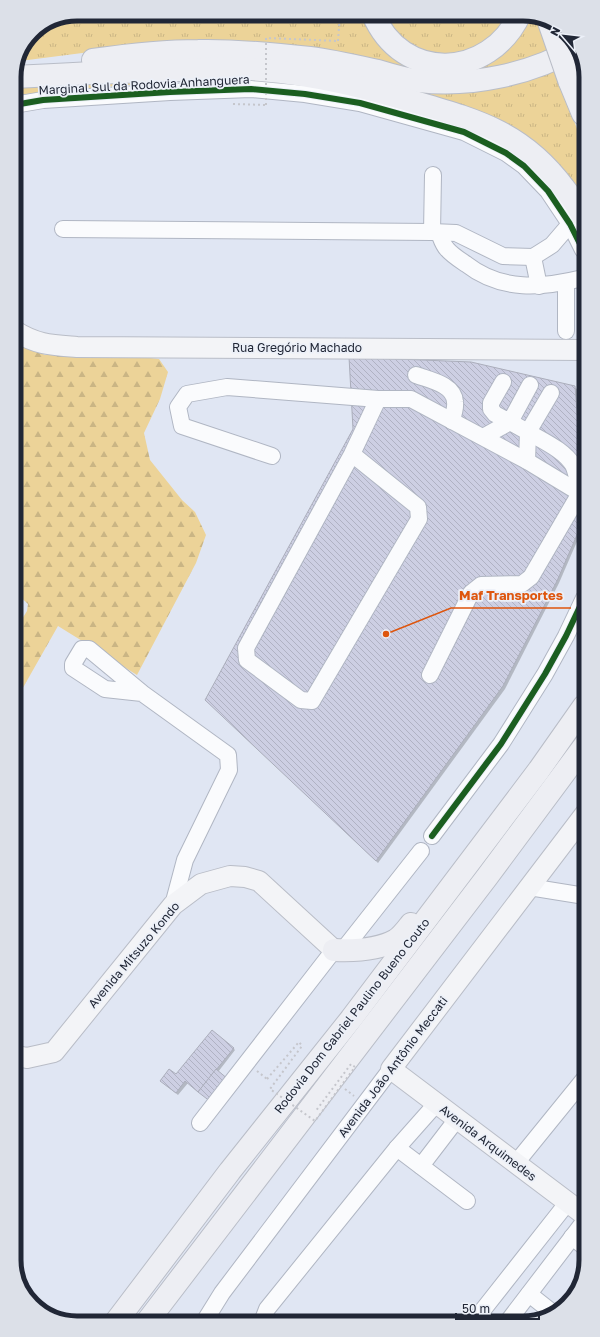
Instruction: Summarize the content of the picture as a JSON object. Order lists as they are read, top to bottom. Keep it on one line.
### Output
{"streets":{"highway":["Rodovia Dom Gabriel Paulino Bueno Couto"],"main road":["Rua Gregório Machado","Avenida Mitsuzo Kondo","Avenida João Antônio Meccati","Avenida Arquimedes"],"street":["Marginal Sul da Rodovia Anhanguera"]},"crossings":[["Avenida João Antônio Meccati","Avenida Arquimedes"]],"places":["Maf Transportes"],"scale_bar":"50 m","north":"top left"}
